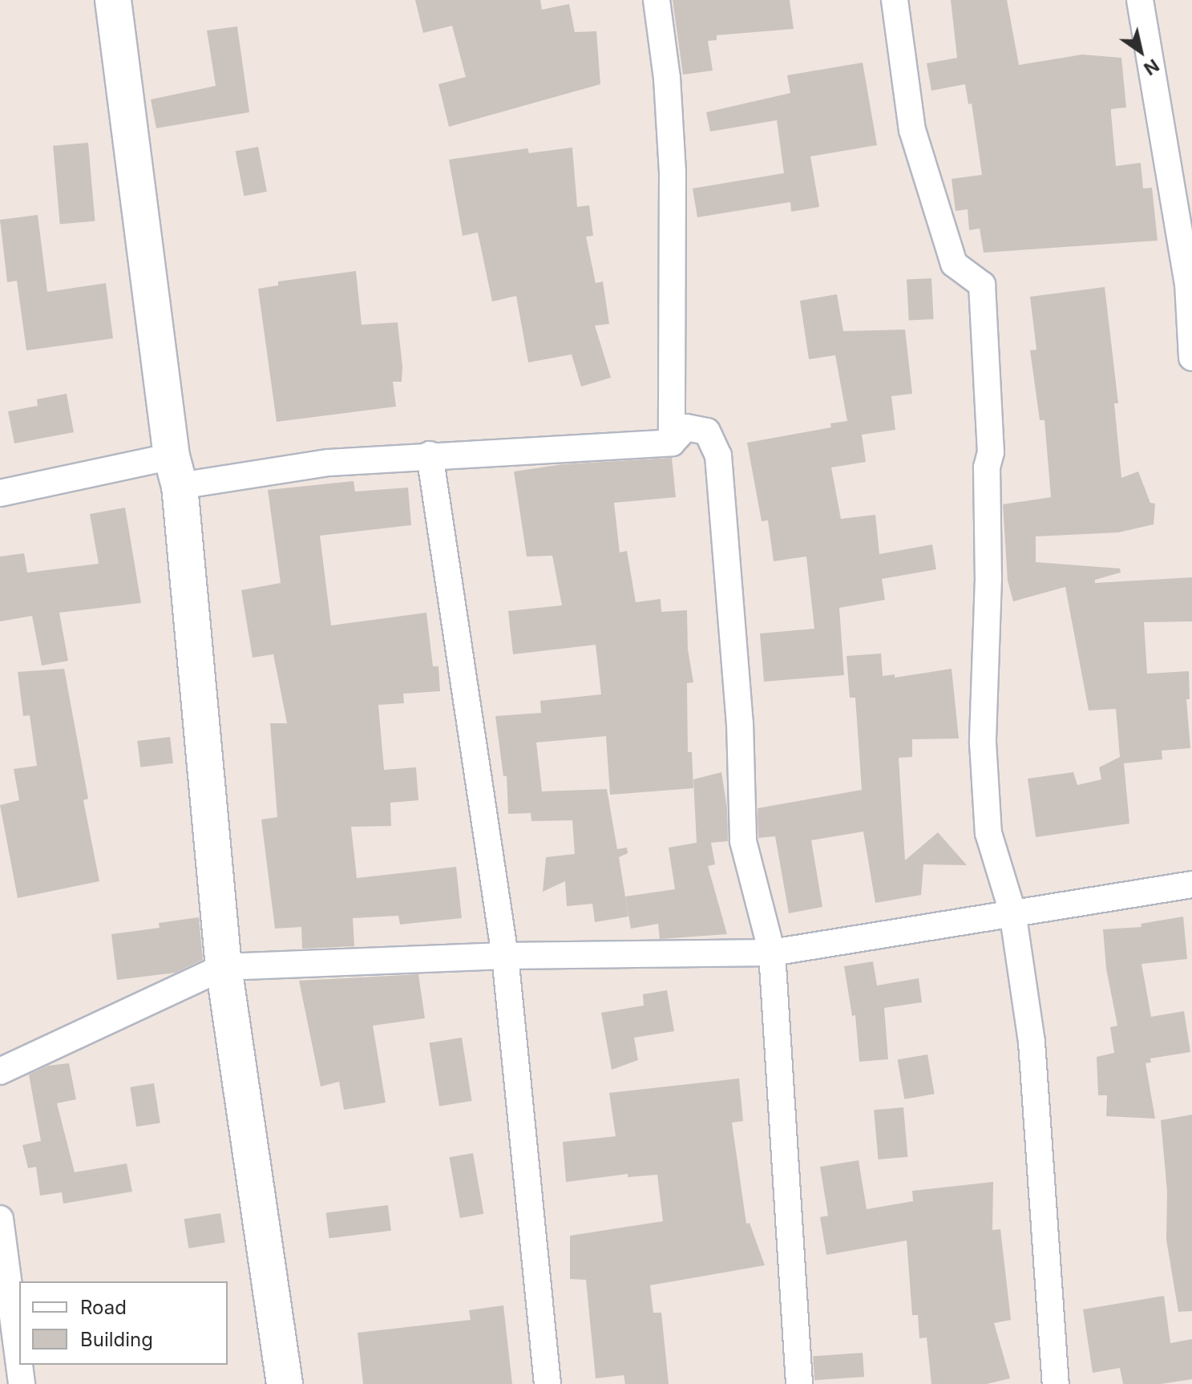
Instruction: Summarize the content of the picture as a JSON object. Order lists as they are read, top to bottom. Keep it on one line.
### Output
{"legend":["Road","Building"],"north":"bottom right"}
